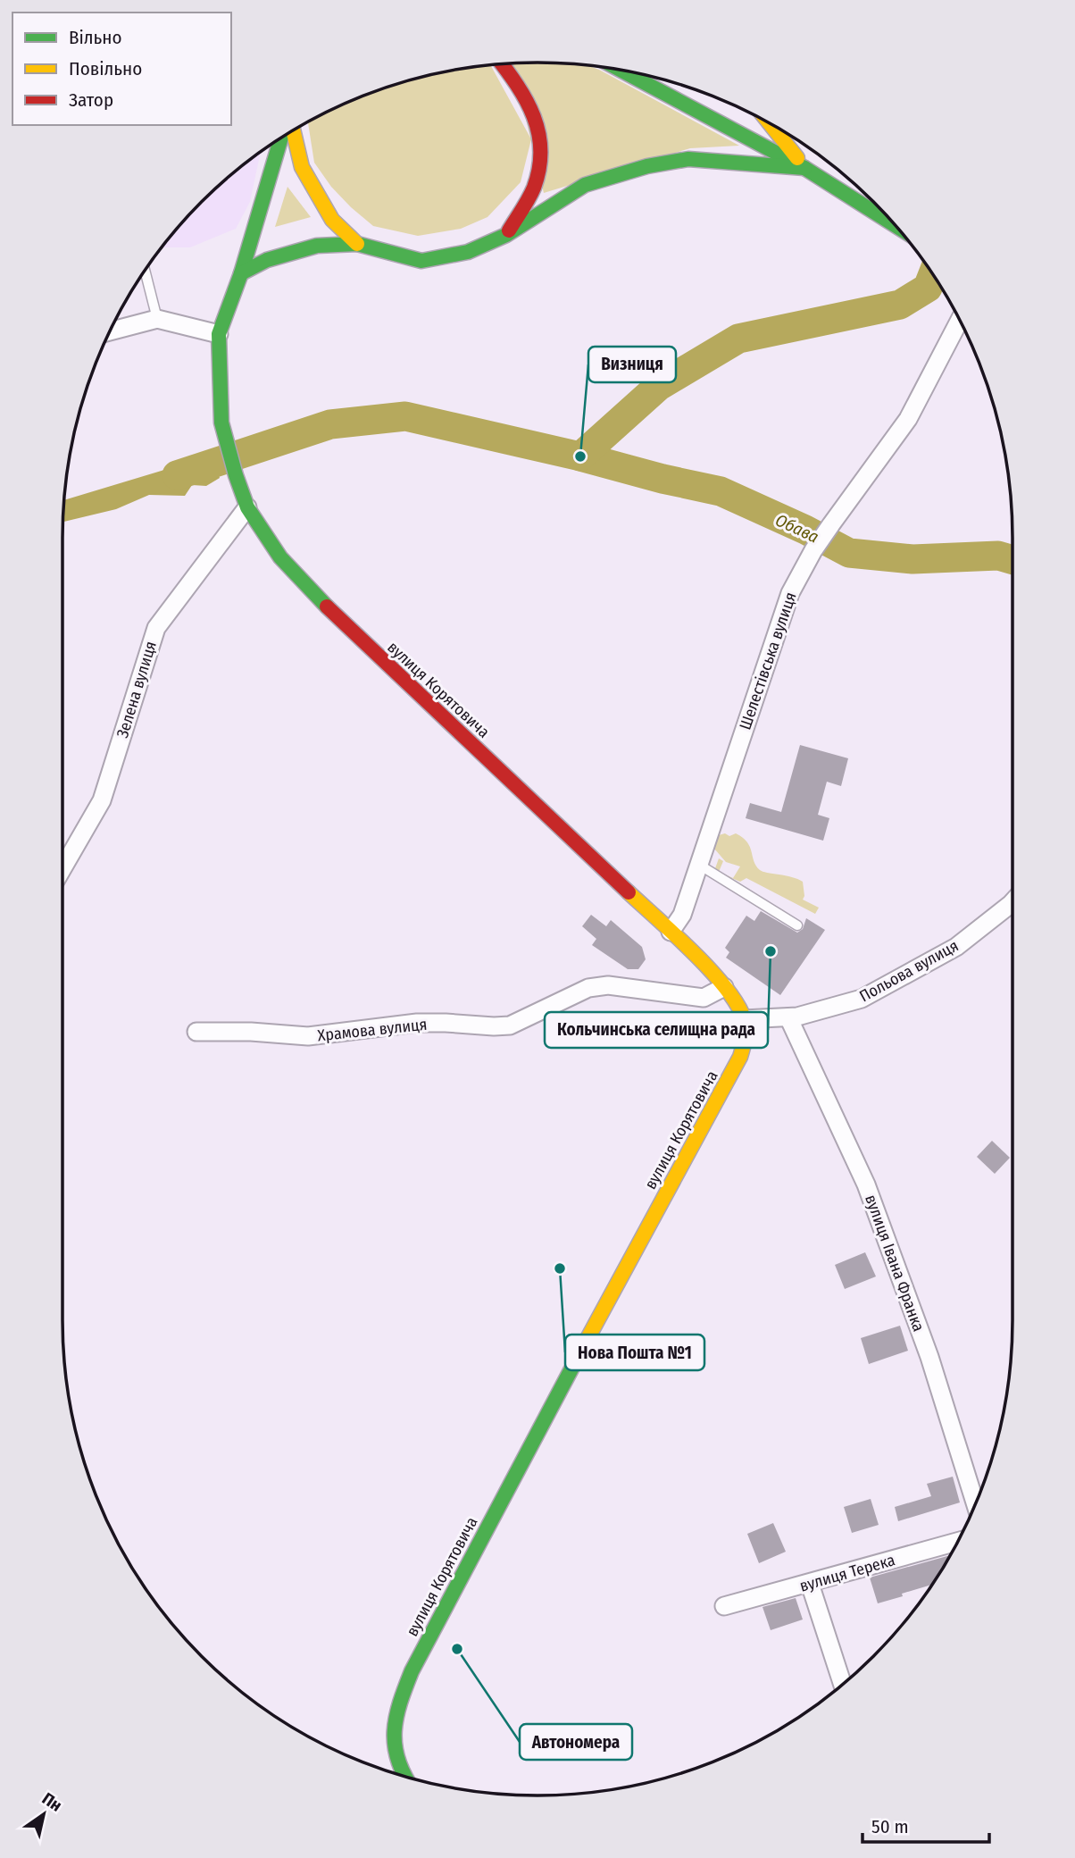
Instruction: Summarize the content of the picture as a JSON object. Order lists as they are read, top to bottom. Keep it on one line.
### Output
{"streets":{"main road":["вулиця Корятовича"],"street":["Шелестівська вулиця","Зелена вулиця","Польова вулиця","Храмова вулиця","вулиця Івана Франка","вулиця Терека"]},"crossings":[["Шелестівська вулиця","вулиця Корятовича"],["Зелена вулиця","вулиця Корятовича"],["вулиця Корятовича","Польова вулиця"],["вулиця Корятовича","Храмова вулиця"],["Польова вулиця","вулиця Івана Франка"]],"water":["Обава"],"places":["Визниця","Кольчинська селищна рада","Нова Пошта №1","Автономера"],"legend":["Вільно","Повільно","Затор"],"scale_bar":"50 m","north":"top right"}
